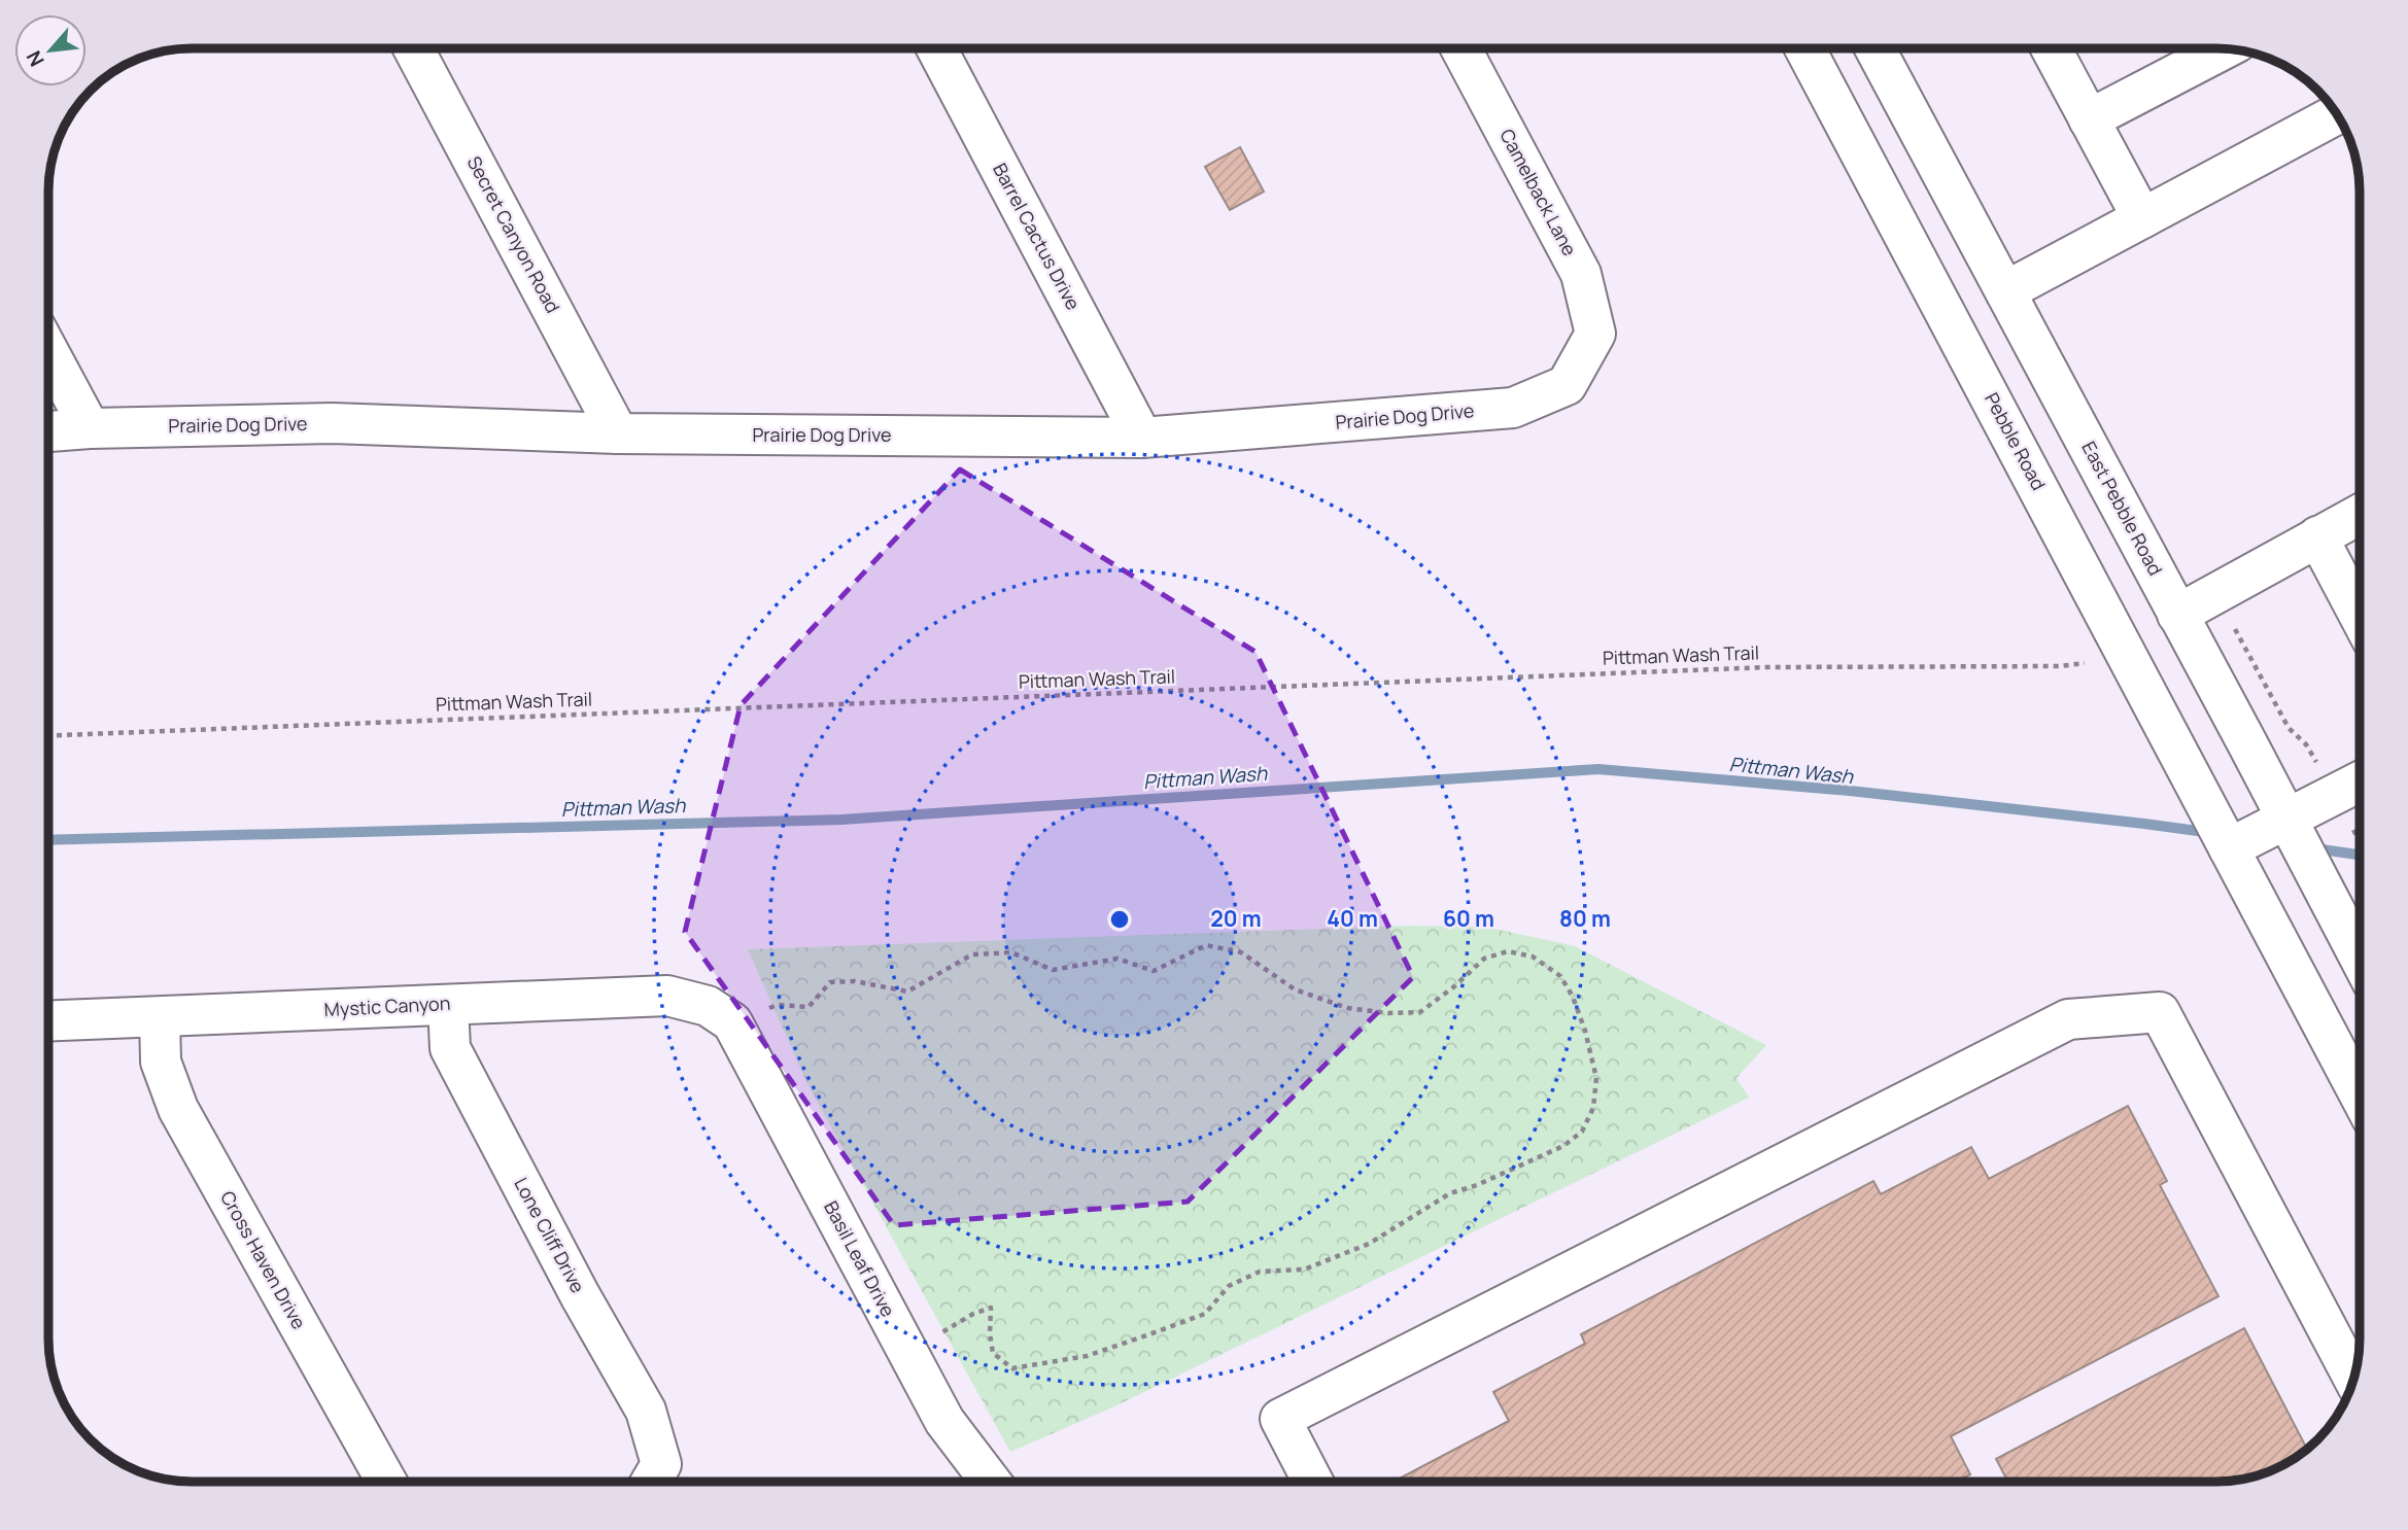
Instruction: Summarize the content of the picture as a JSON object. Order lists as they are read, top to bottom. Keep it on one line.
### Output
{"streets":{"street":["Camelback Lane","Secret Canyon Road","Barrel Cactus Drive","Prairie Dog Drive","Pebble Road","East Pebble Road","Mystic Canyon","Lone Cliff Drive","Basil Leaf Drive","Cross Haven Drive"],"path":["Pittman Wash Trail"]},"crossings":[["Camelback Lane","Prairie Dog Drive"],["Secret Canyon Road","Prairie Dog Drive"],["Barrel Cactus Drive","Prairie Dog Drive"],["Mystic Canyon","Lone Cliff Drive"],["Mystic Canyon","Basil Leaf Drive"],["Mystic Canyon","Cross Haven Drive"]],"water":["Pittman Wash"],"north":"bottom left","rings":["20 m","40 m","60 m","80 m"]}
